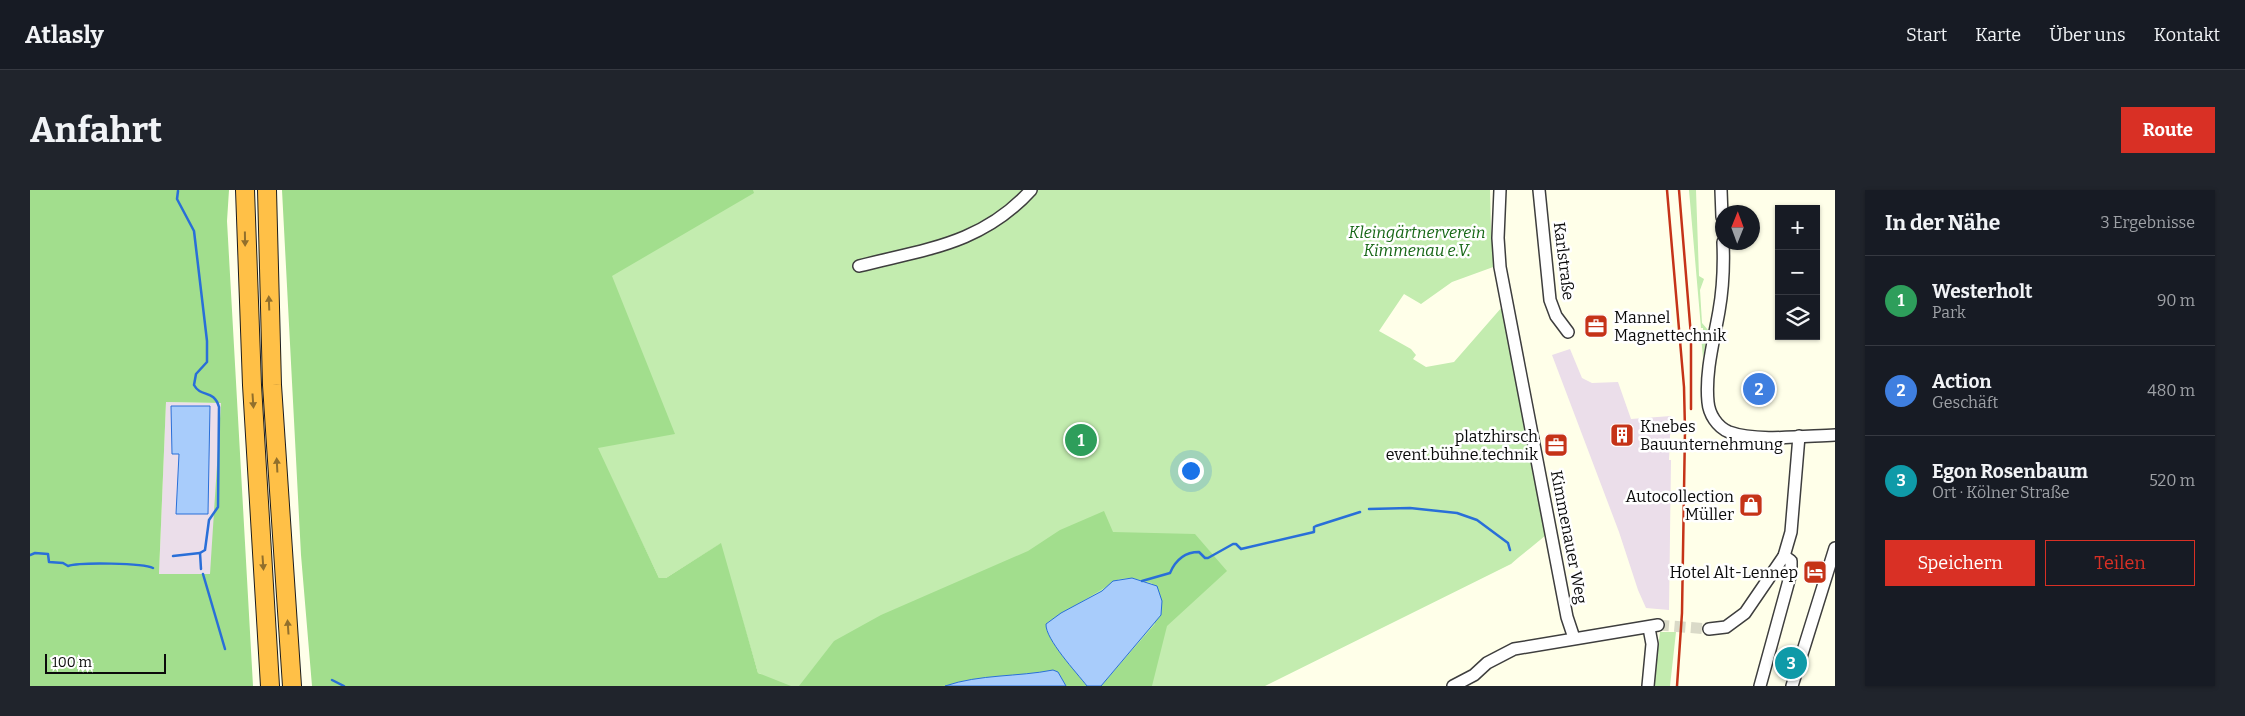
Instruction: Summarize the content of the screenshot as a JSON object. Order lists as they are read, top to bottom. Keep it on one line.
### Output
{"streets":{"street":["Karlstraße","Kimmenauer Weg"]},"parks":["Kleingärtnerverein Kimmenau e.V."],"places":{"office":["Mannel Magnettechnik","platzhirsch event.bühne.technik"],"building":["Knebes Bauunternehmung"],"shop":["Autocollection Müller"],"hotel":["Hotel Alt-Lennep"]},"scale_bar":"100 m","north":"top","page":{"header":"Atlasly","nav":["Start","Karte","Über uns","Kontakt"],"buttons":["Route",["Speichern","Teilen"]],"title":"Anfahrt","heading":["In der Nähe","3 Ergebnisse"],"map_buttons":["+","−"],"list":[{"mark":"1","name":"Westerholt","note":"Park","value":"90 m"},{"mark":"2","name":"Action","note":"Geschäft","value":"480 m"},{"mark":"3","name":"Egon Rosenbaum","note":"Ort · Kölner Straße","value":"520 m"}],"pins":["2","1","3"],"scale":"100 m"}}
